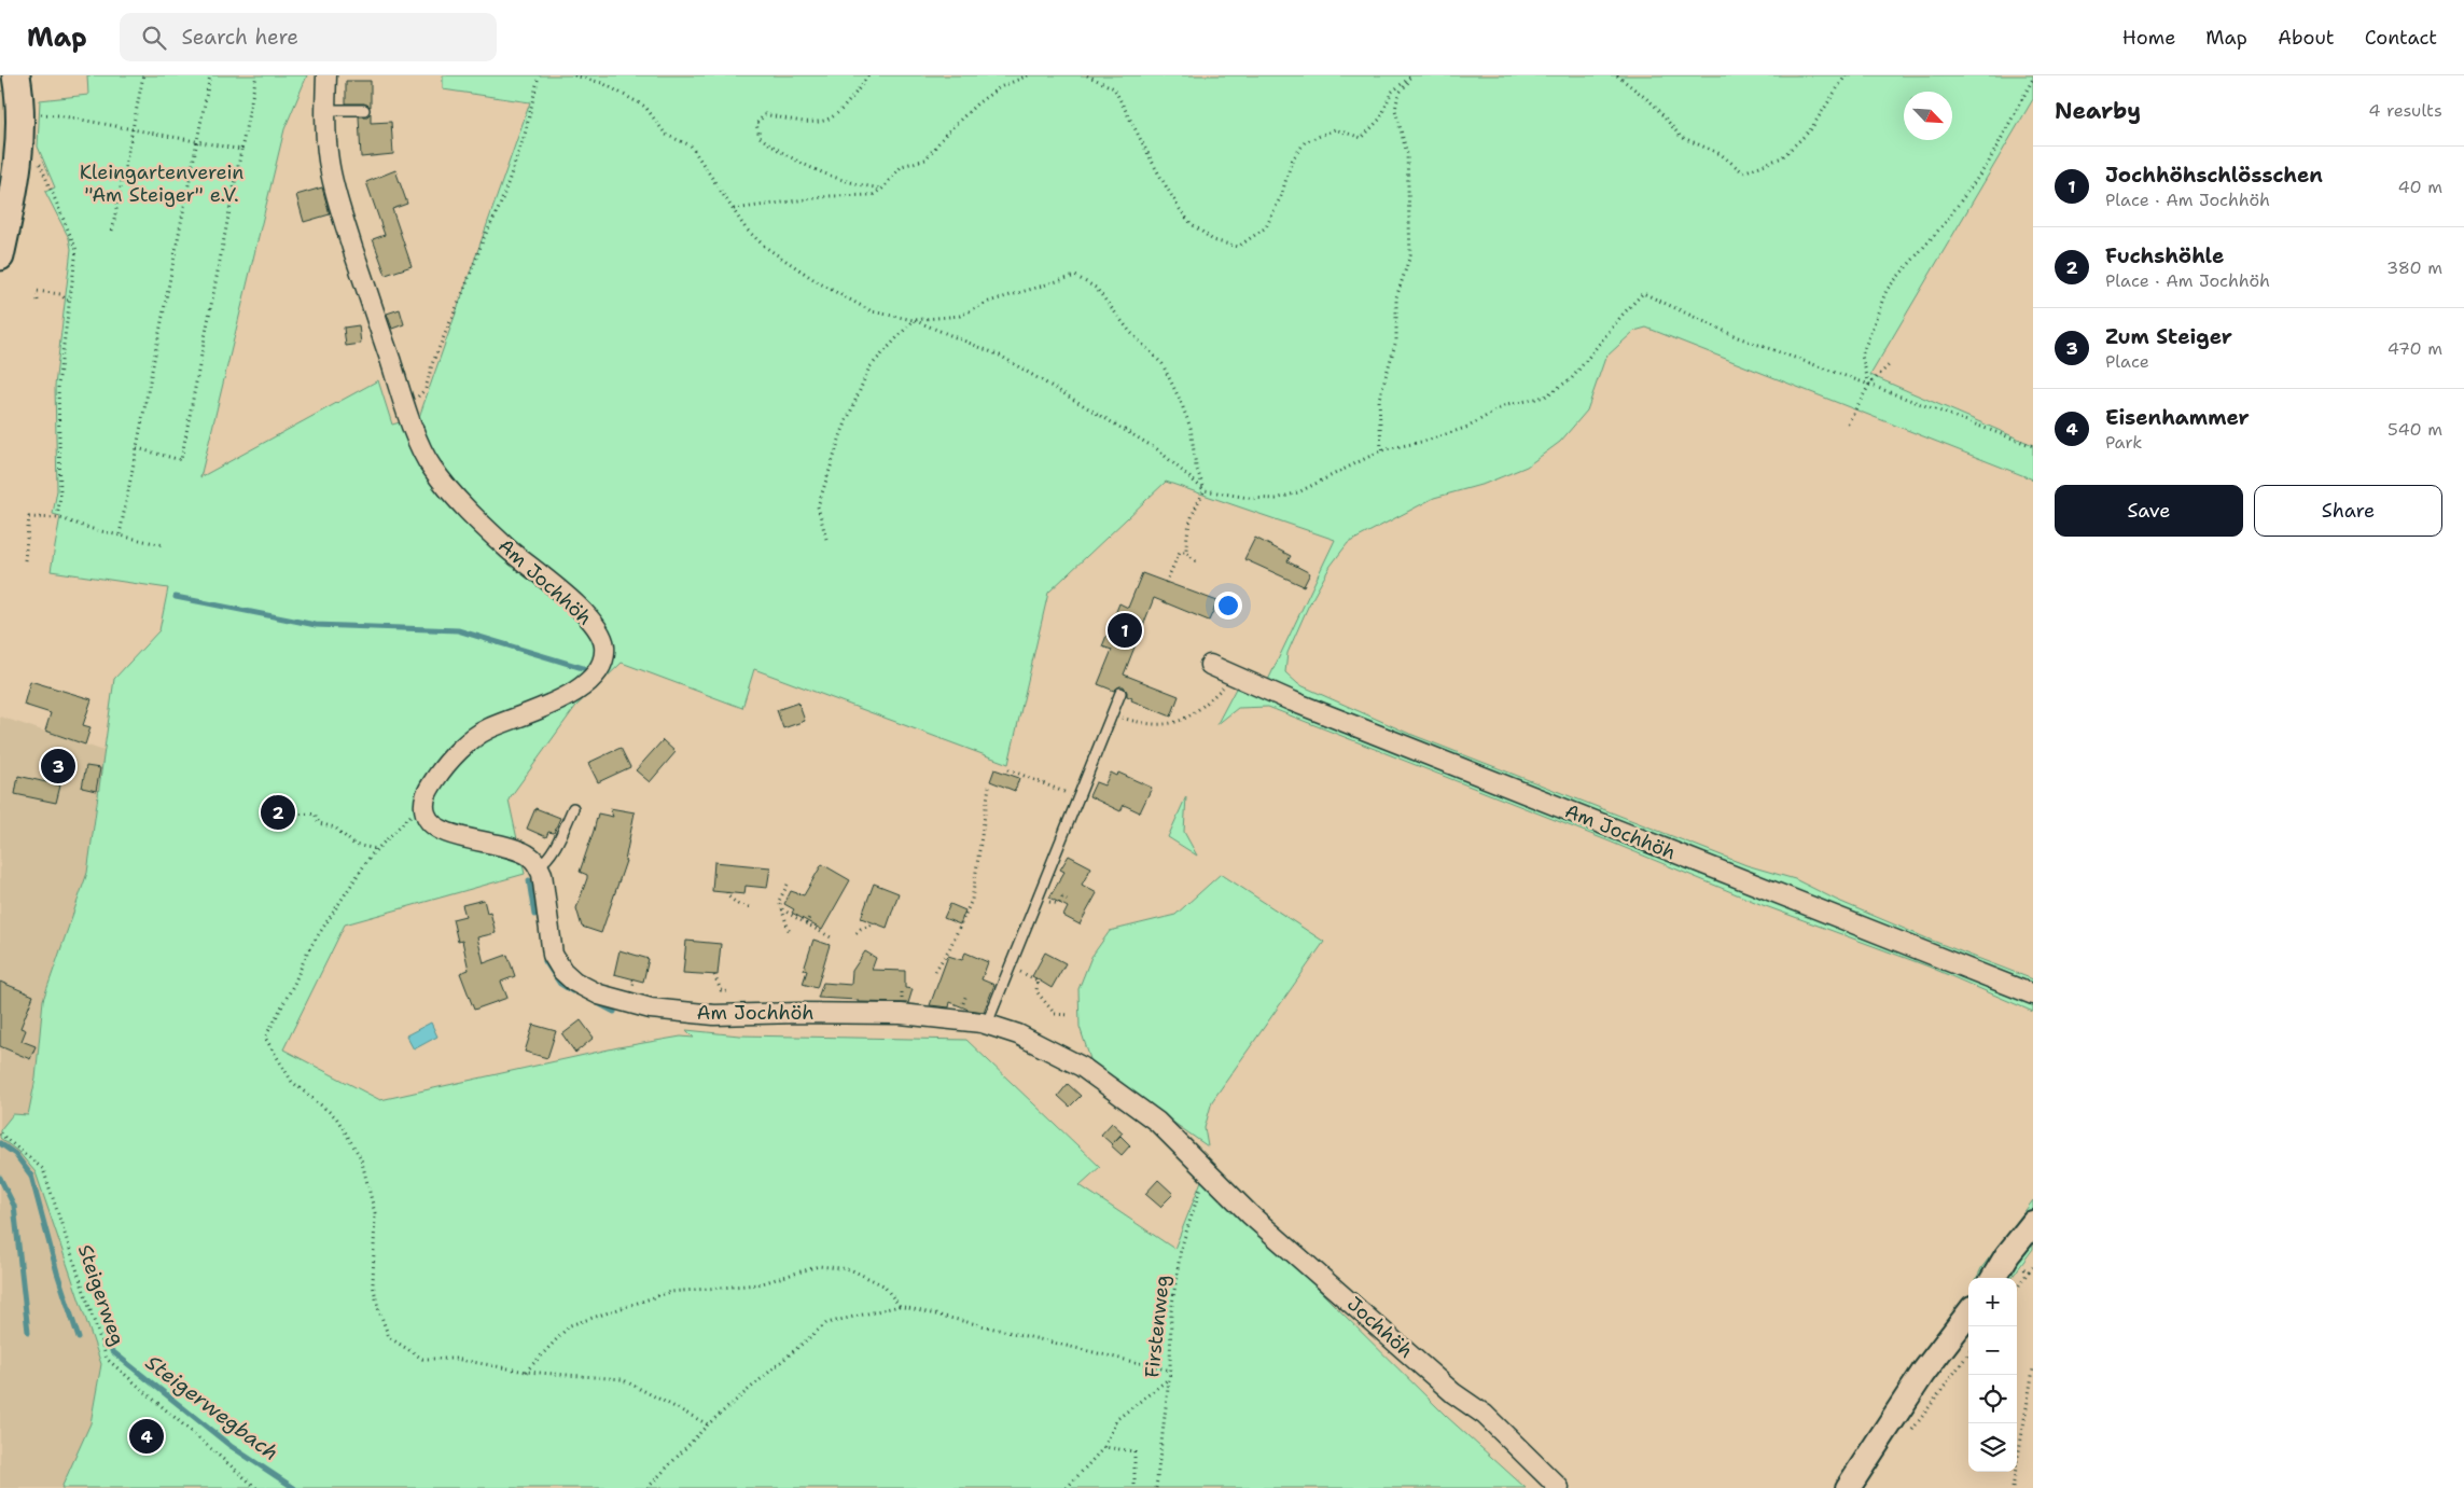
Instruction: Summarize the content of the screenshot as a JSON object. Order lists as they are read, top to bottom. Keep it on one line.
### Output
{"streets":{"street":["Am Jochhöh","Jochhöh"],"path":["Steigerweg","Firstenweg"]},"crossings":[["Am Jochhöh","Firstenweg"],["Am Jochhöh","Jochhöh"],["Firstenweg","Jochhöh"]],"water":["Steigerwegbach"],"parks":["Kleingartenverein \"Am Steiger\" e.V."],"north":"bottom right","page":{"header":"Map","search":"Search here","nav":["Home","Map","About","Contact"],"heading":["Nearby","4 results"],"list":[{"mark":"1","name":"Jochhöhschlösschen","note":"Place · Am Jochhöh","value":"40 m"},{"mark":"2","name":"Fuchshöhle","note":"Place · Am Jochhöh","value":"380 m"},{"mark":"3","name":"Zum Steiger","note":"Place","value":"470 m"},{"mark":"4","name":"Eisenhammer","note":"Park","value":"540 m"}],"buttons":["Save","Share"],"pins":["1","3","2","4"],"map_buttons":["+","−"]}}
